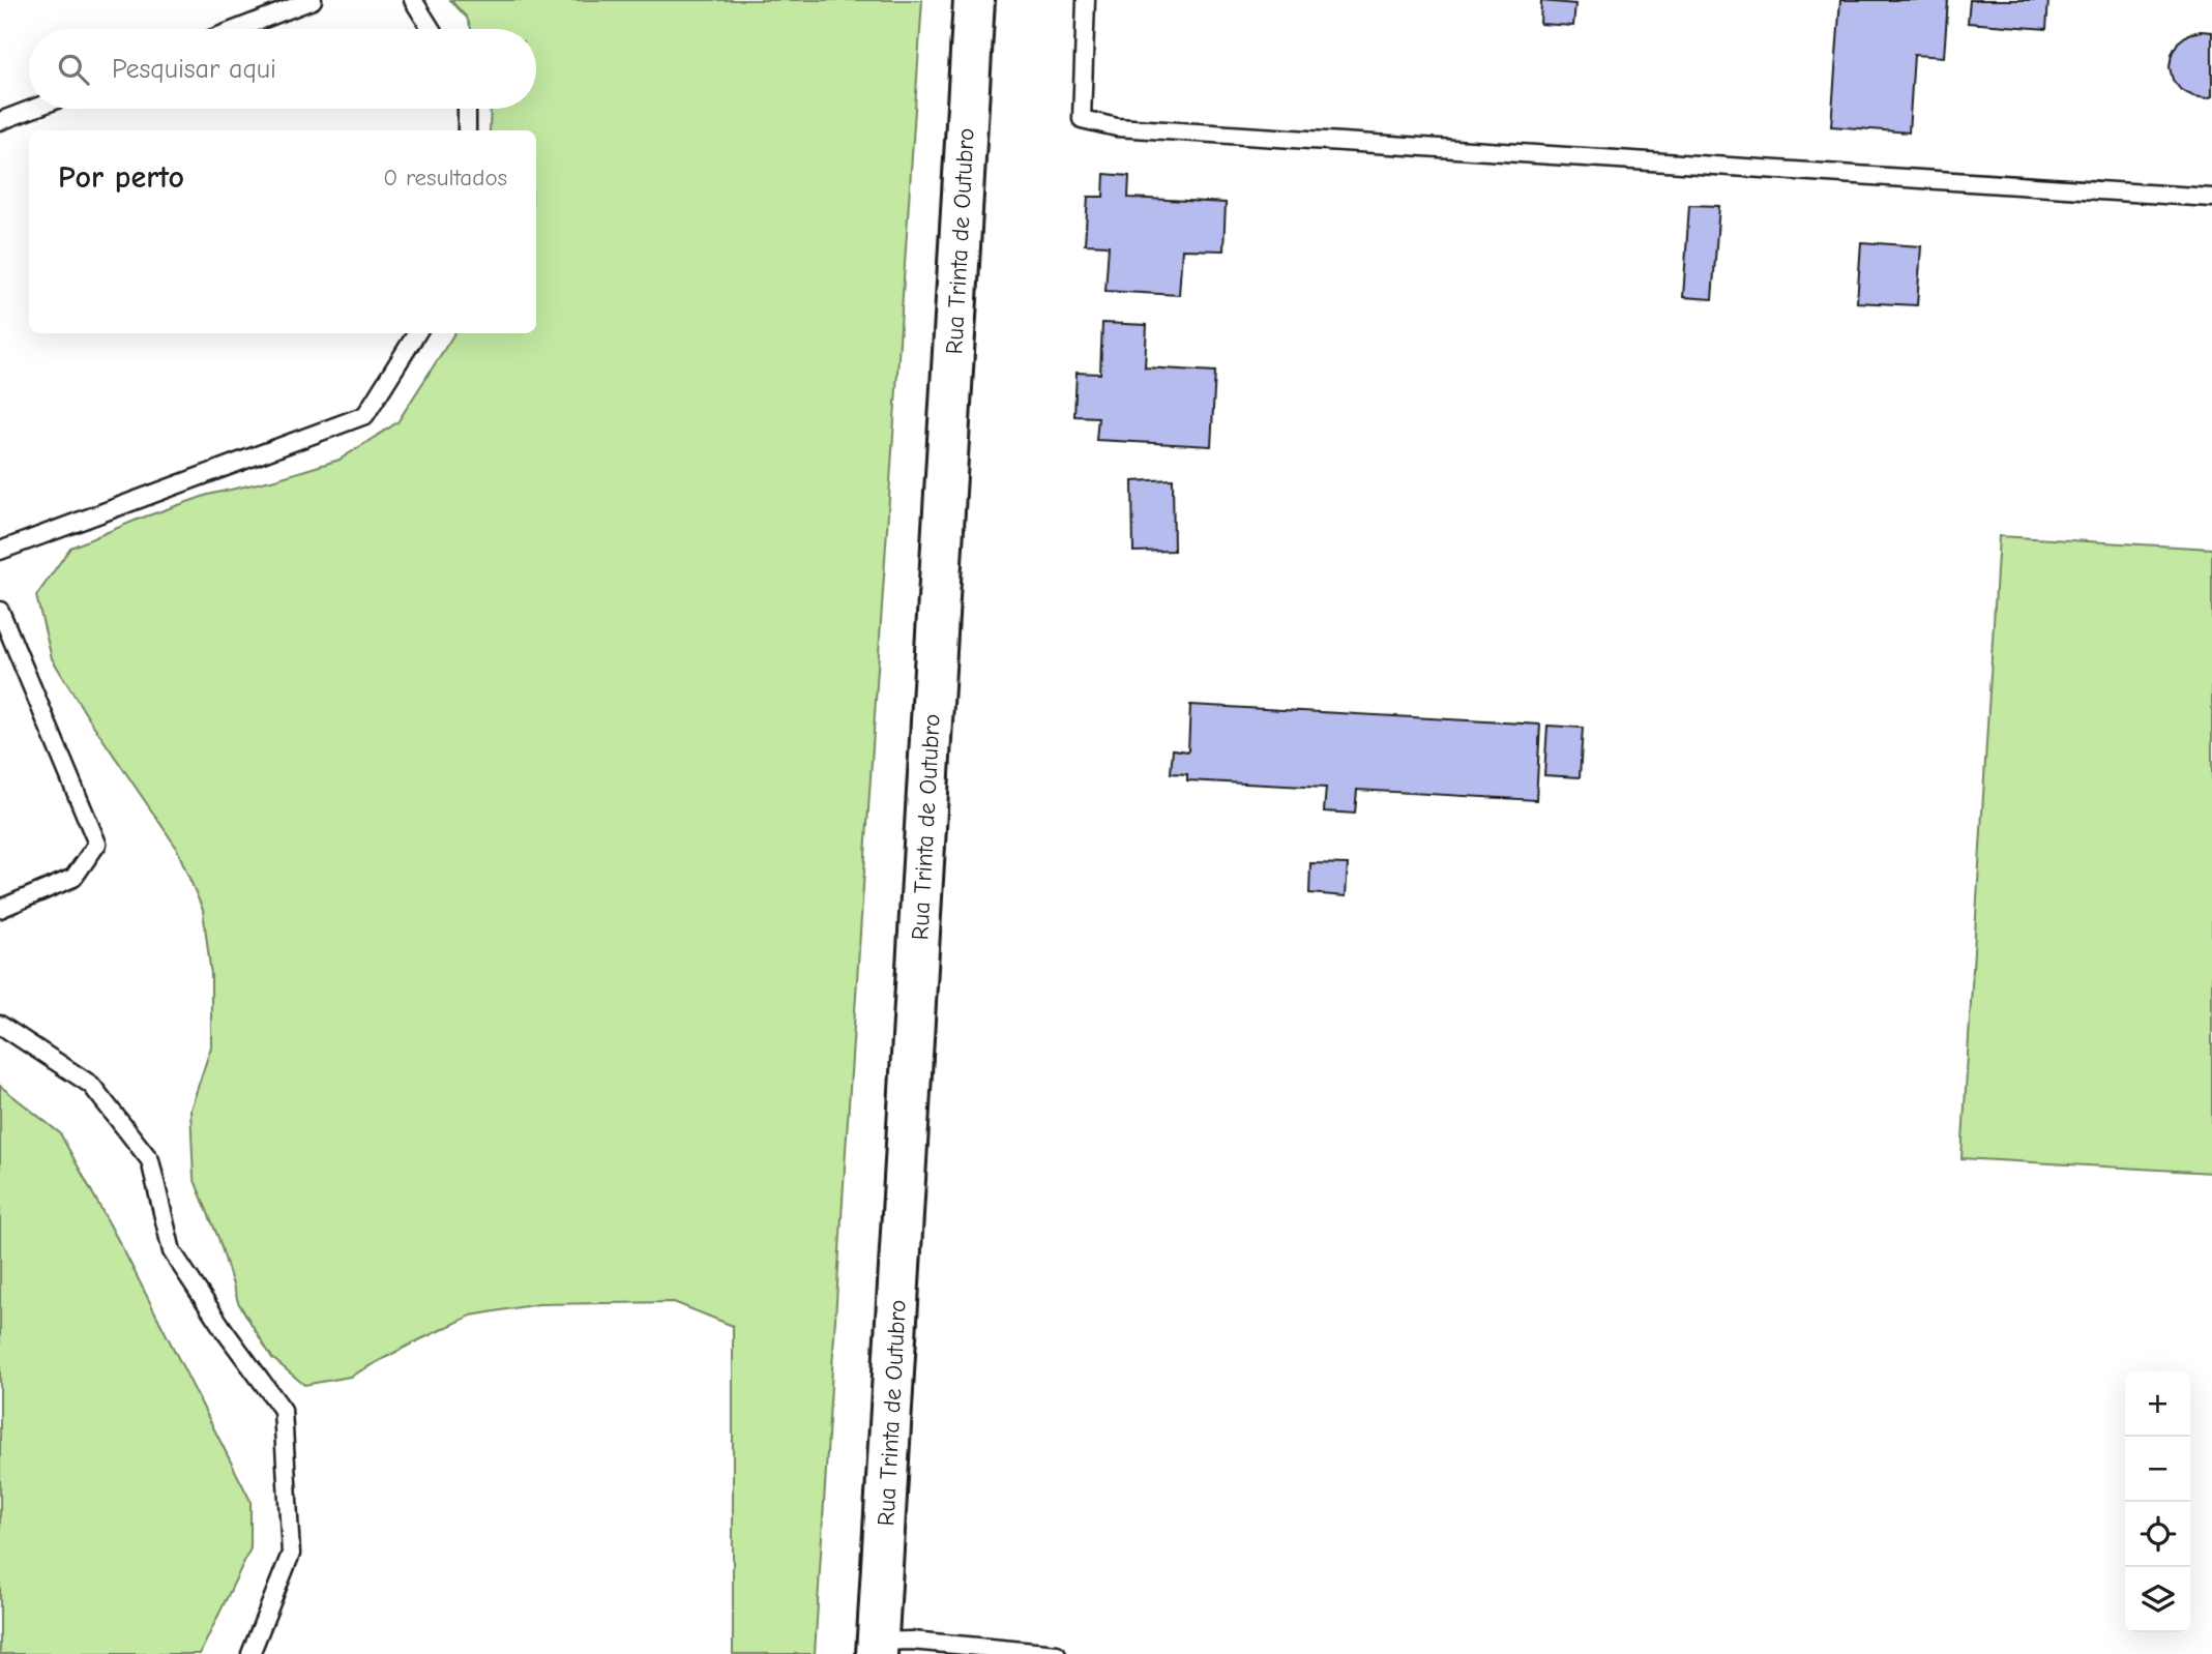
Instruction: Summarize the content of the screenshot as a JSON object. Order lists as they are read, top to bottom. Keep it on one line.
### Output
{"streets":{"street":["Rua Trinta de Outubro"]},"page":{"search":"Pesquisar aqui","heading":["Por perto","0 resultados"],"map_buttons":["+","−"]}}
